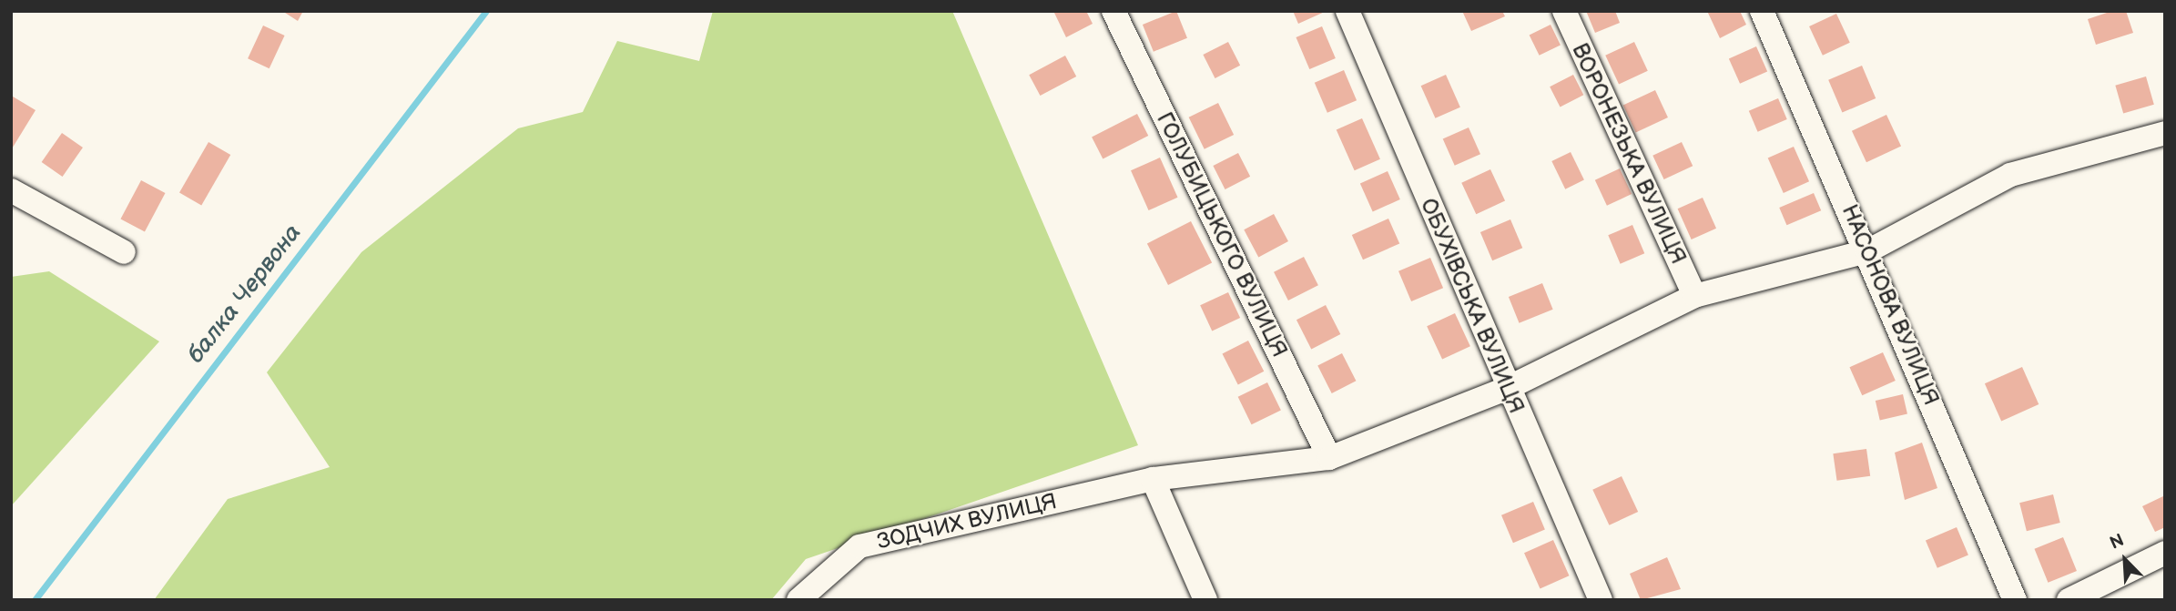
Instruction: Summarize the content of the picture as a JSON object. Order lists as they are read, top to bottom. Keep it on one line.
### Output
{"streets":{"street":["ВОРОНЕЗЬКА ВУЛИЦЯ","ГОЛУБИЦЬКОГО ВУЛИЦЯ","НАСОНОВА ВУЛИЦЯ","ОБУХІВСЬКА ВУЛИЦЯ","ЗОДЧИХ ВУЛИЦЯ"]},"crossings":[["ВОРОНЕЗЬКА ВУЛИЦЯ","ЗОДЧИХ ВУЛИЦЯ"],["ГОЛУБИЦЬКОГО ВУЛИЦЯ","ЗОДЧИХ ВУЛИЦЯ"],["НАСОНОВА ВУЛИЦЯ","ЗОДЧИХ ВУЛИЦЯ"],["ОБУХІВСЬКА ВУЛИЦЯ","ЗОДЧИХ ВУЛИЦЯ"]],"water":["балка Червона"],"north":"top left"}
